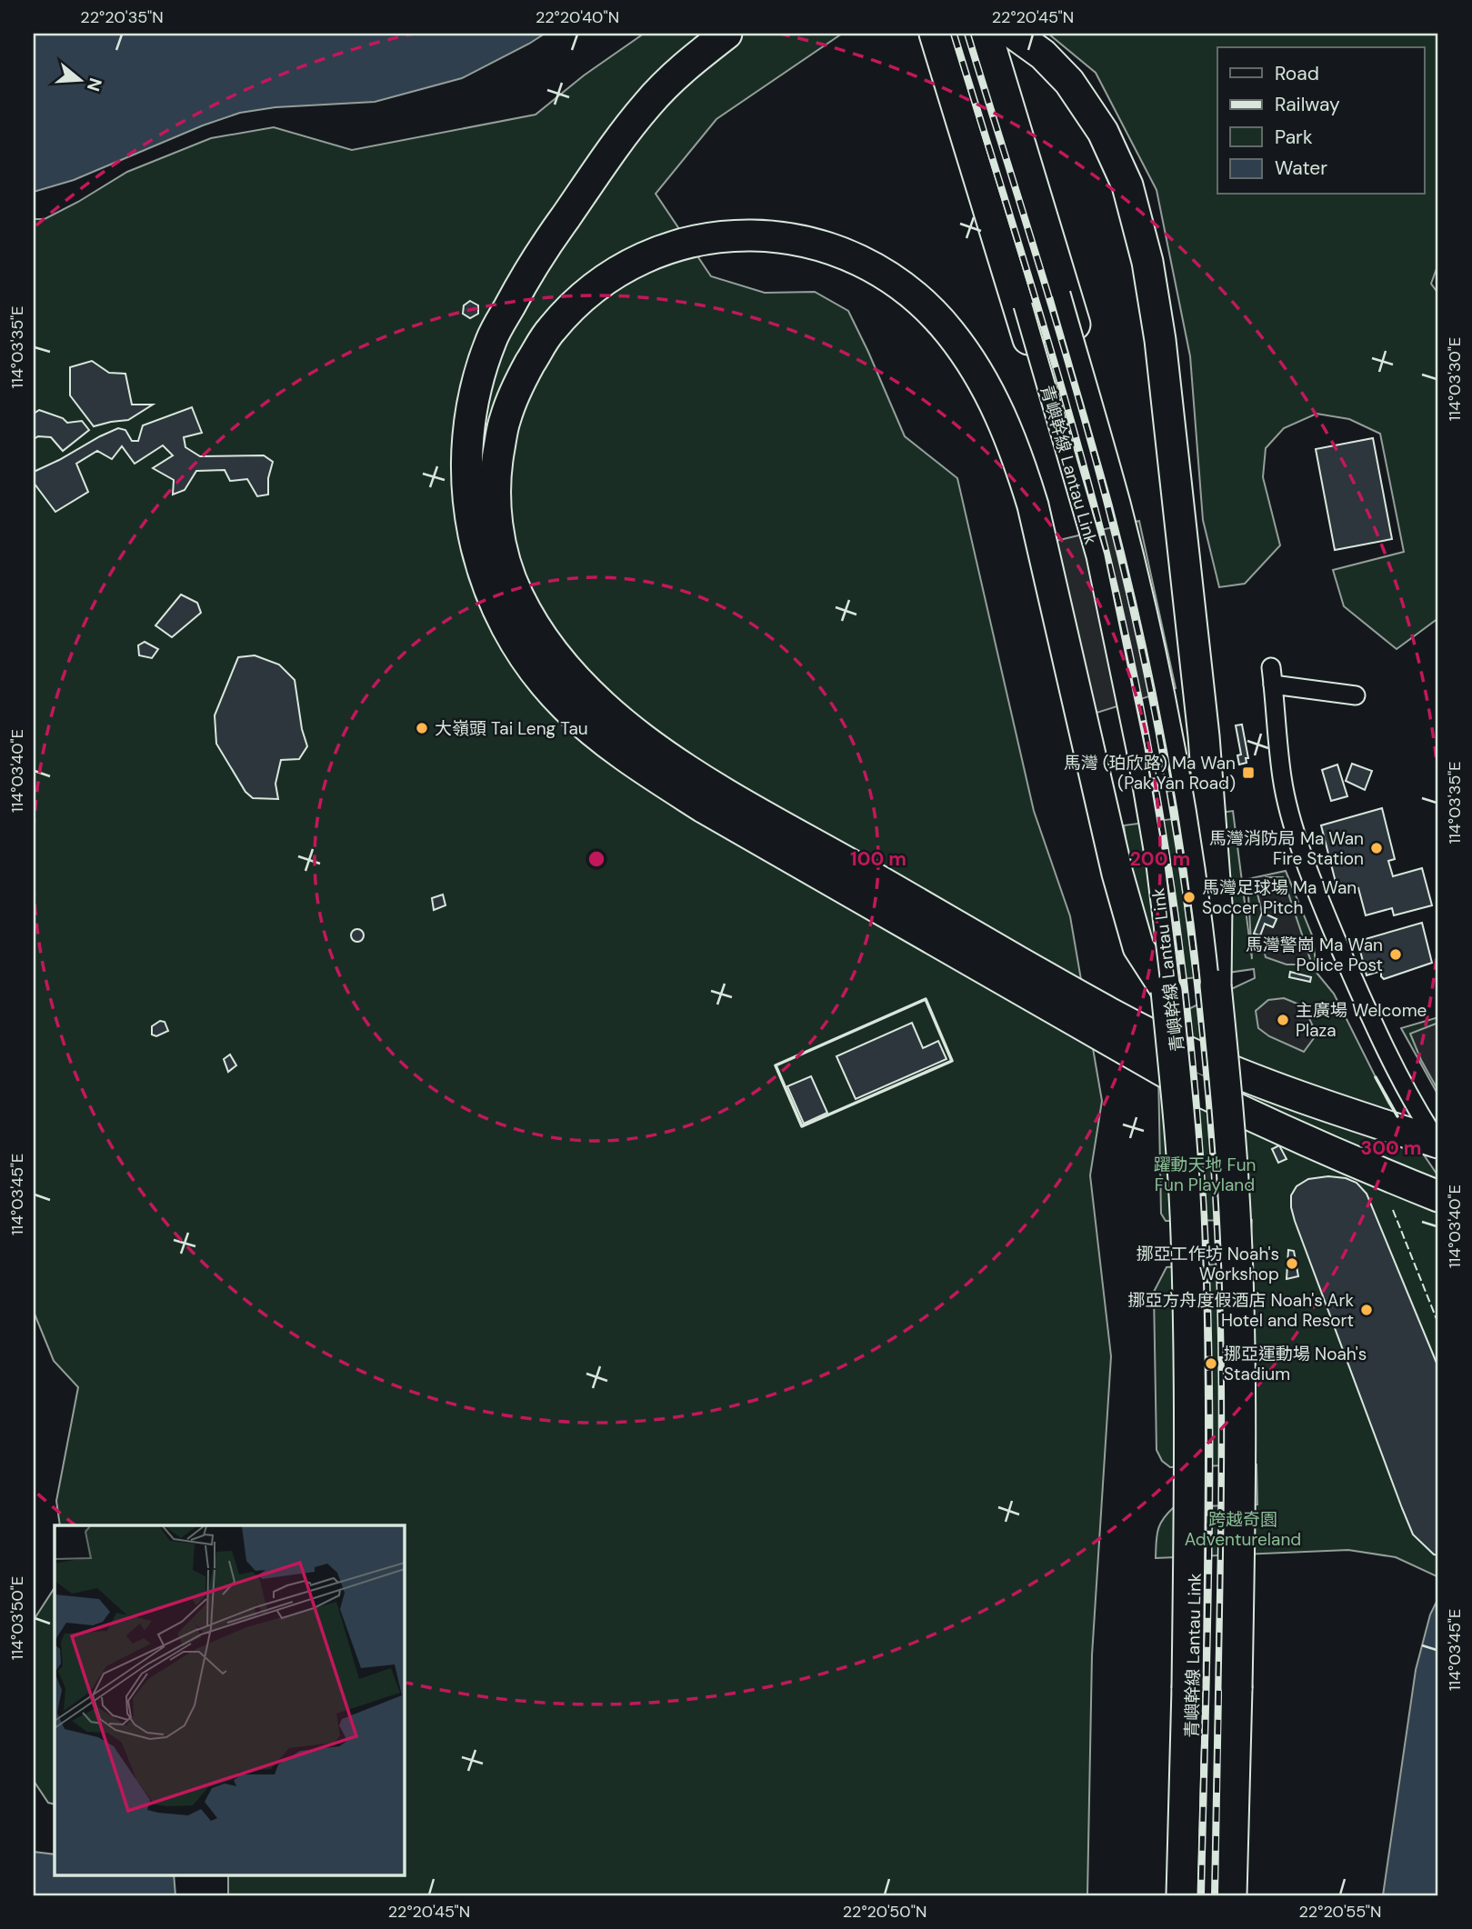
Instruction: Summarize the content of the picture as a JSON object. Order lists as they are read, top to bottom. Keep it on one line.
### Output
{"streets":{"highway":["青嶼幹線 Lantau Link"]},"parks":["躍動天地 Fun Fun Playland","跨越奇園 Adventureland"],"places":{"other":["大嶺頭 Tai Leng Tau","馬灣消防局 Ma Wan Fire Station","馬灣足球場 Ma Wan Soccer Pitch","馬灣警崗 Ma Wan Police Post","主廣場 Welcome Plaza","挪亞工作坊 Noah's Workshop","挪亞方舟度假酒店 Noah's Ark Hotel and Resort","挪亞運動場 Noah's Stadium"],"transit":["馬灣 (珀欣路) Ma Wan (Pak Yan Road)"]},"legend":["Road","Railway","Park","Water"],"north":"right","coordinates":["22°20'35\"N","22°20'40\"N","22°20'45\"N","114°03'35\"E","114°03'30\"E","114°03'40\"E","114°03'45\"E","114°03'50\"E","22°20'50\"N","22°20'55\"N"],"rings":["100 m","200 m","300 m"]}
